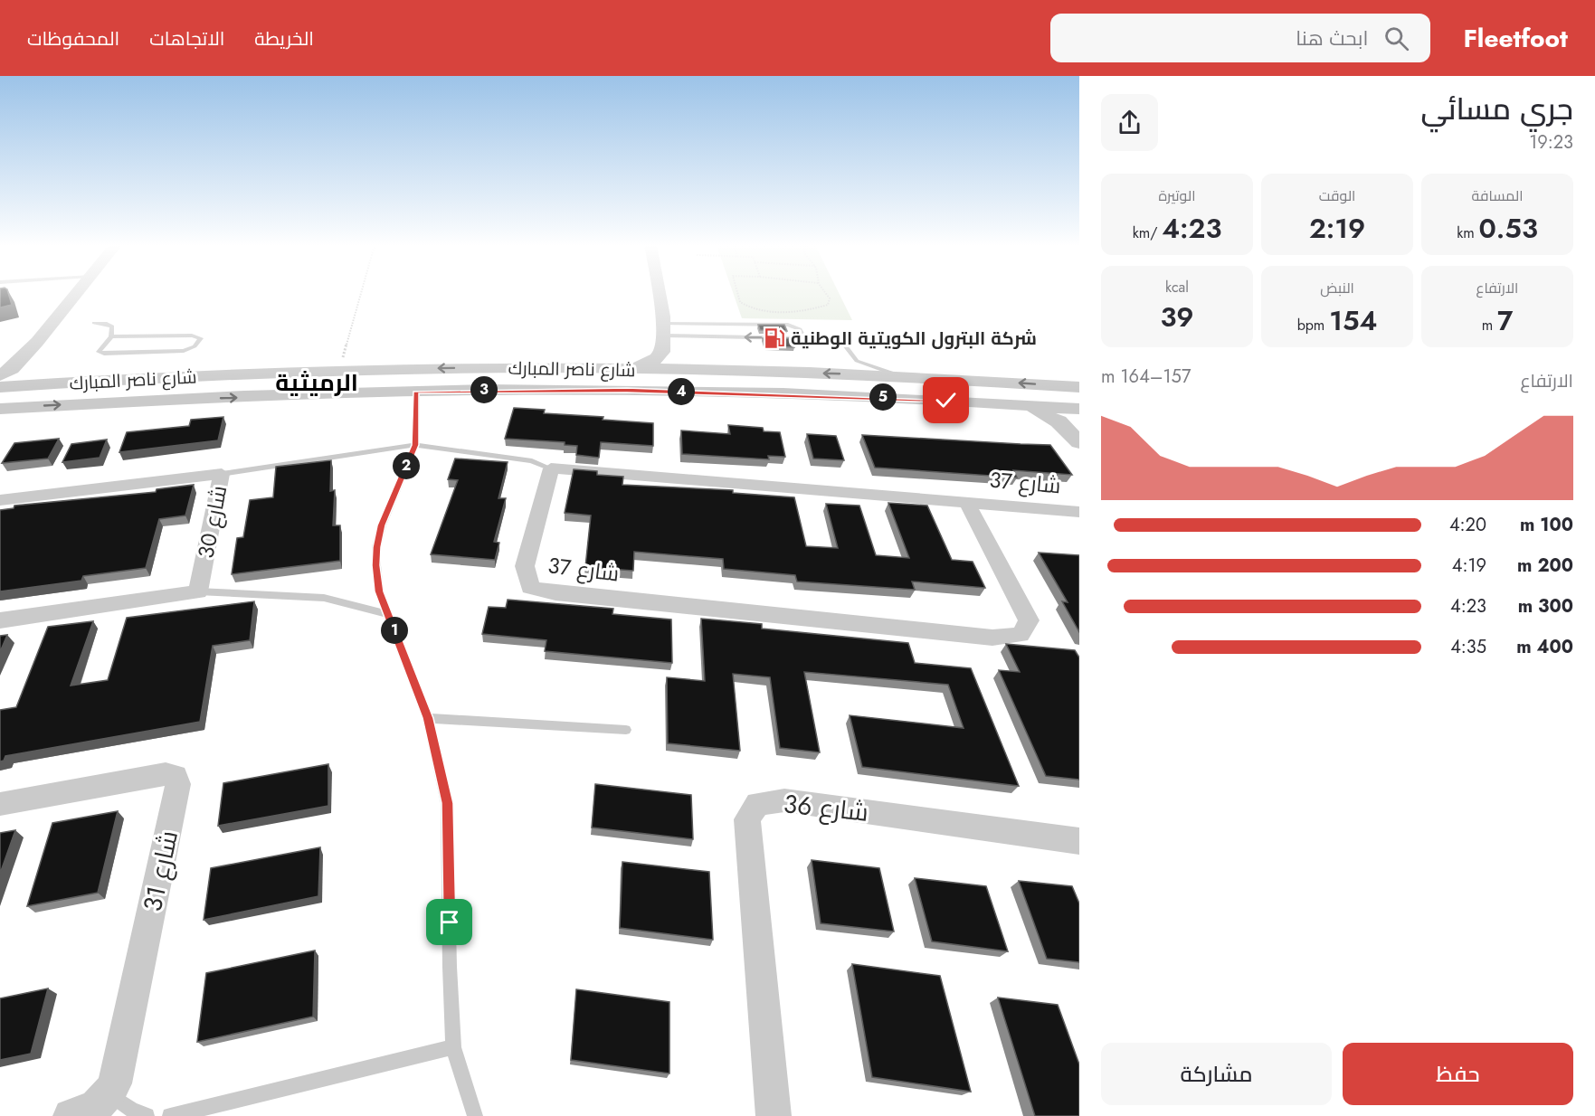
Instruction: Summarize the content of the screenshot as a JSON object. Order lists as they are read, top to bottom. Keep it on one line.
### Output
{"streets":{"street":["شارع ناصر المبارك","شارع 37","شارع 30","شارع 36","شارع 31"]},"districts":["الرميثية"],"places":{"fuel station":["شركة البترول الكويتية الوطنية"]},"page":{"header":"Fleetfoot","search":"ابحث هنا","nav":["الخريطة","الاتجاهات","المحفوظات"],"heading":["جري مسائي","19:23"],"stats":[["المسافة","0.53 km"],["الوقت","2:19"],["الوتيرة","4:23 /km"],["الارتفاع","7 m"],["النبض","154 bpm"],["kcal","39"]],"chart":["الارتفاع","157–164 m"],"pins":["3","4","5","2","1"],"list":[{"name":"100 m","note":"4:20"},{"name":"200 m","note":"4:19"},{"name":"300 m","note":"4:23"},{"name":"400 m","note":"4:35"}],"buttons":["حفظ","مشاركة"]}}
